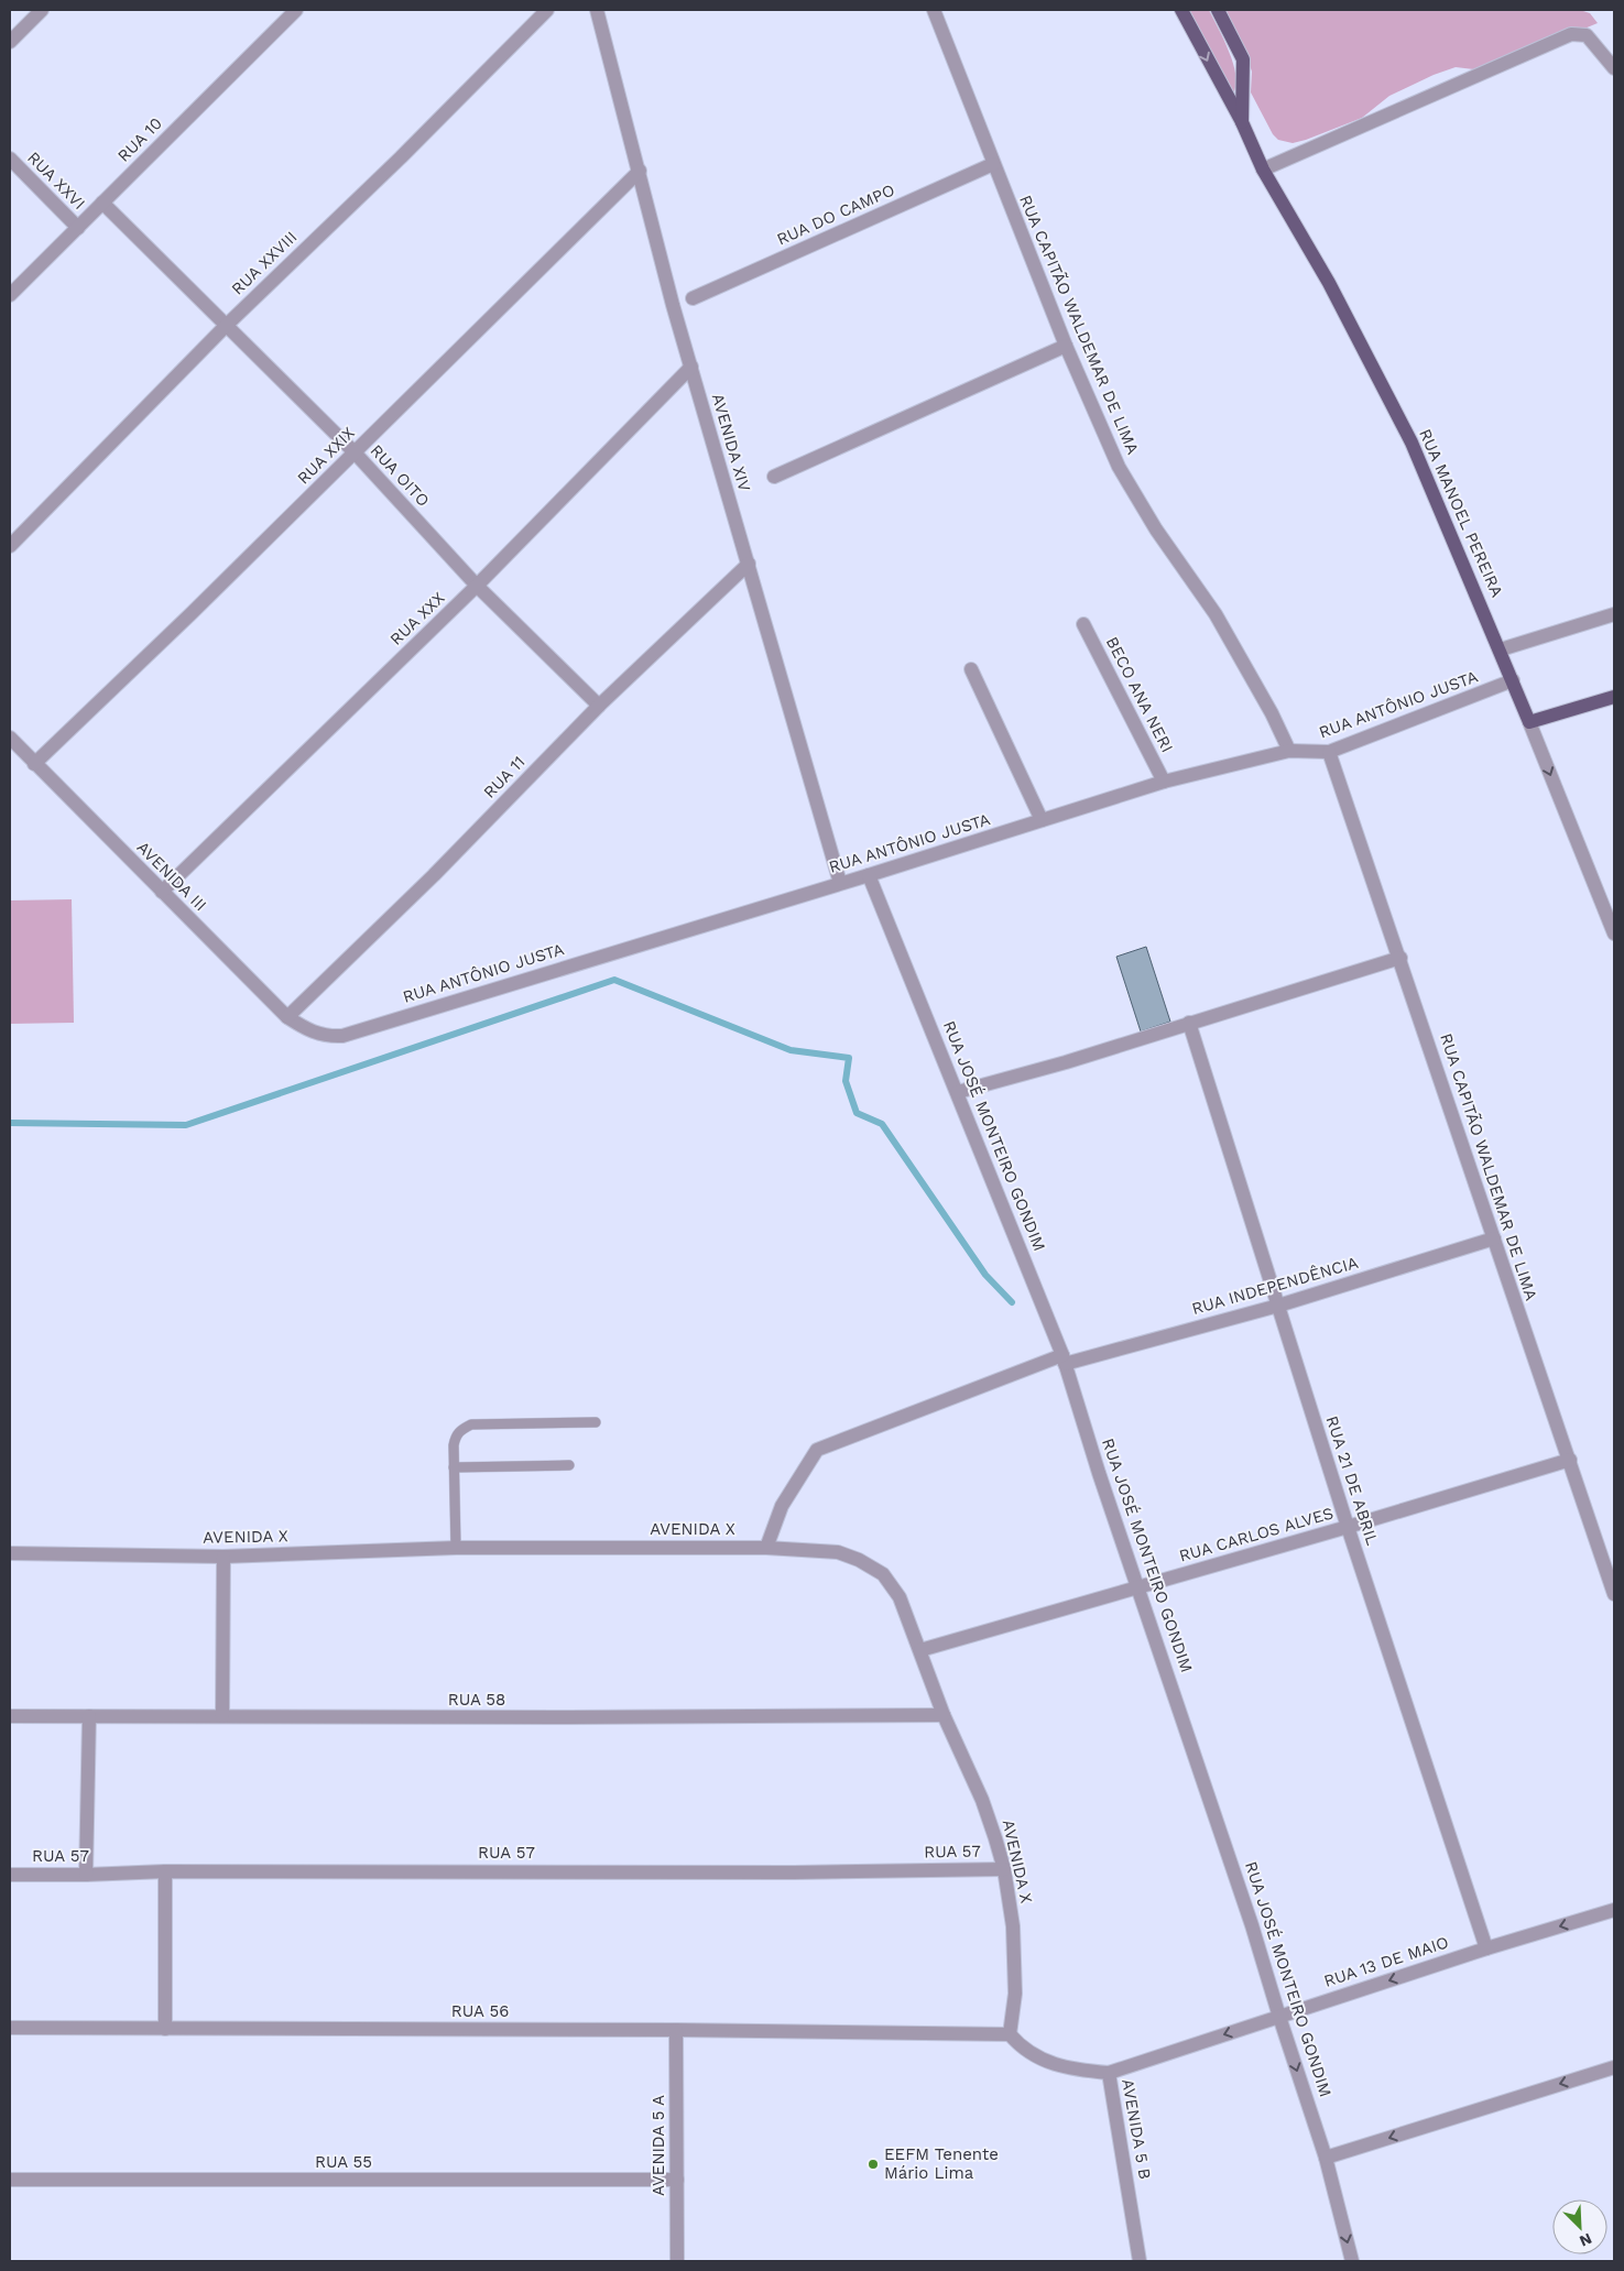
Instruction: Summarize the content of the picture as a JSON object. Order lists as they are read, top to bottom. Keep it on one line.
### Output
{"streets":{"main road":["RUA MANOEL PEREIRA"],"street":["RUA 10","RUA XXVI","RUA DO CAMPO","RUA XXVIII","RUA CAPITÃO WALDEMAR DE LIMA","AVENIDA XIV","RUA XXIX","RUA OITO","RUA XXX","BECO ANA NERI","RUA ANTÔNIO JUSTA","RUA 11","AVENIDA III","RUA JOSÉ MONTEIRO GONDIM","RUA INDEPENDÊNCIA","RUA 21 DE ABRIL","AVENIDA X","RUA CARLOS ALVES","RUA 58","RUA 57","RUA 13 DE MAIO","RUA 56","AVENIDA 5 B","AVENIDA 5 A","RUA 55"]},"crossings":[["RUA 10","RUA XXVI"],["RUA 10","RUA OITO"],["RUA DO CAMPO","RUA CAPITÃO WALDEMAR DE LIMA"],["RUA XXVIII","RUA OITO"],["RUA CAPITÃO WALDEMAR DE LIMA","RUA ANTÔNIO JUSTA"],["RUA CAPITÃO WALDEMAR DE LIMA","RUA INDEPENDÊNCIA"],["RUA CAPITÃO WALDEMAR DE LIMA","RUA CARLOS ALVES"],["AVENIDA XIV","RUA XXIX"],["AVENIDA XIV","RUA XXX"],["AVENIDA XIV","RUA ANTÔNIO JUSTA"],["AVENIDA XIV","RUA 11"],["RUA XXIX","RUA OITO"],["RUA XXIX","AVENIDA III"],["RUA OITO","RUA XXX"],["RUA OITO","RUA 11"],["RUA MANOEL PEREIRA","RUA ANTÔNIO JUSTA"],["RUA XXX","AVENIDA III"],["BECO ANA NERI","RUA ANTÔNIO JUSTA"],["RUA ANTÔNIO JUSTA","AVENIDA III"],["RUA ANTÔNIO JUSTA","RUA JOSÉ MONTEIRO GONDIM"],["RUA 11","AVENIDA III"],["RUA JOSÉ MONTEIRO GONDIM","RUA INDEPENDÊNCIA"],["RUA JOSÉ MONTEIRO GONDIM","RUA CARLOS ALVES"],["RUA JOSÉ MONTEIRO GONDIM","RUA 13 DE MAIO"],["RUA INDEPENDÊNCIA","RUA 21 DE ABRIL"],["RUA INDEPENDÊNCIA","AVENIDA X"],["RUA 21 DE ABRIL","RUA CARLOS ALVES"],["RUA 21 DE ABRIL","RUA 13 DE MAIO"],["AVENIDA X","RUA CARLOS ALVES"],["AVENIDA X","RUA 58"],["AVENIDA X","RUA 57"],["AVENIDA X","RUA 56"],["AVENIDA X","AVENIDA 5 B"],["RUA 13 DE MAIO","AVENIDA 5 B"],["RUA 56","AVENIDA 5 B"],["RUA 56","AVENIDA 5 A"],["AVENIDA 5 A","RUA 55"]],"one_way":["RUA 13 DE MAIO"],"places":["EEFM Tenente Mário Lima"],"north":"bottom right"}
